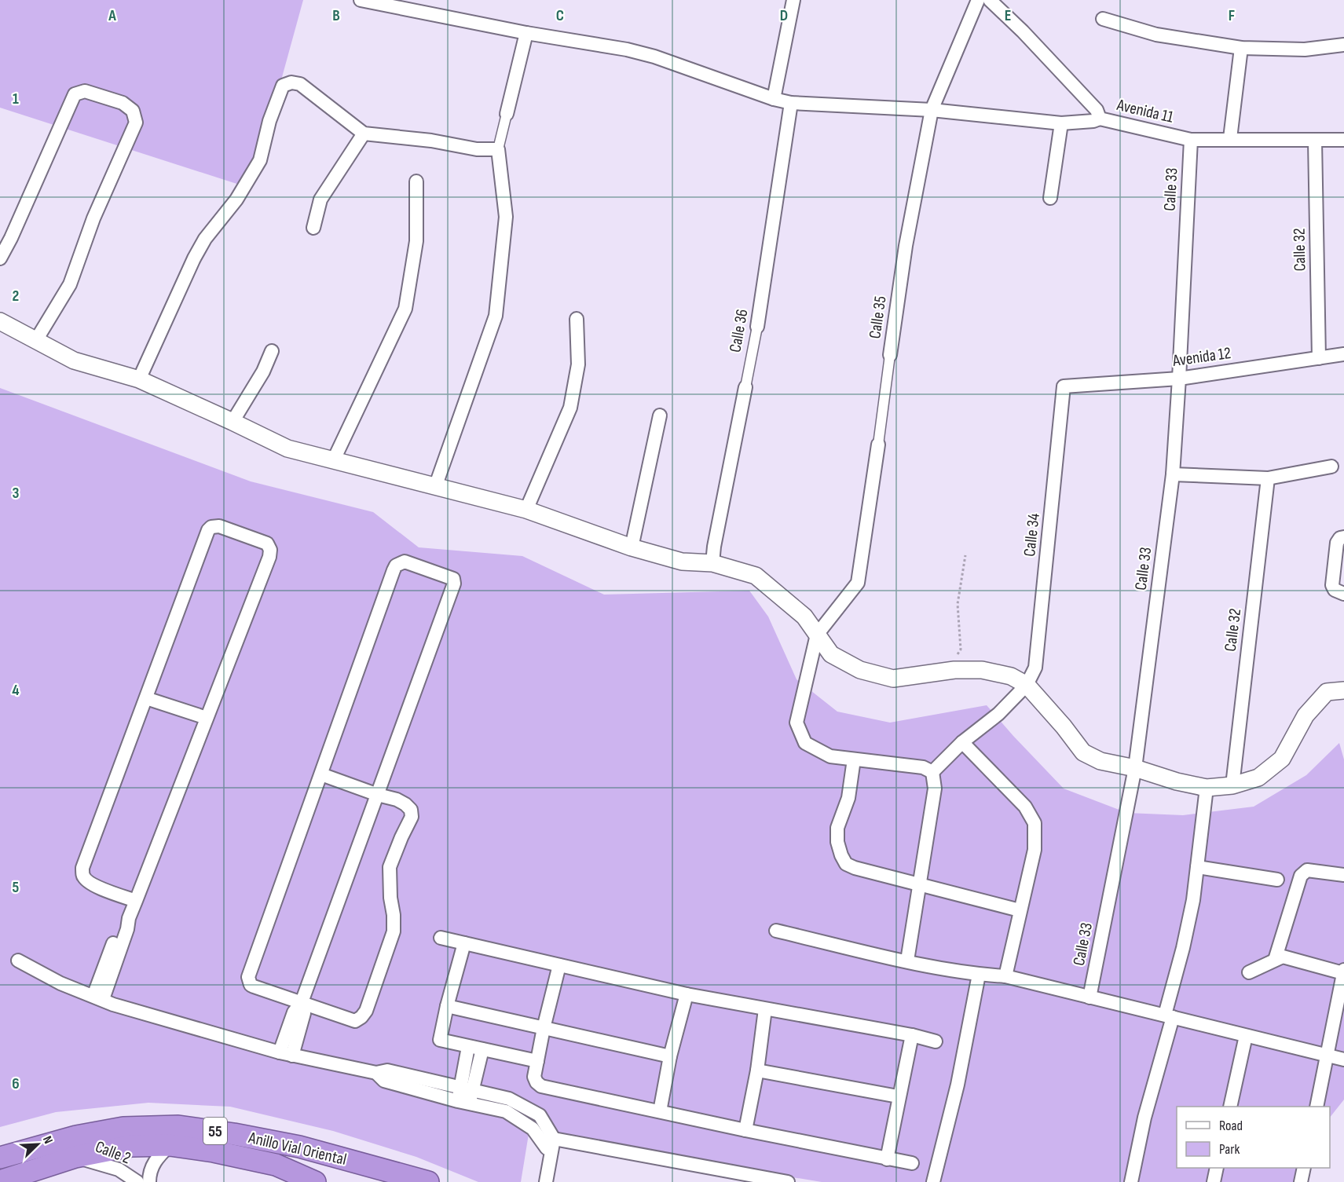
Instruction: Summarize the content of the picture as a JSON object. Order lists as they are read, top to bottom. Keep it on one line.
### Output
{"streets":{"highway":["55","Anillo Vial Oriental"],"street":["Avenida 11","Calle 33","Calle 32","Calle 35","Calle 36","Avenida 12","Calle 34","Calle 2"]},"crossings":[["Avenida 11","Calle 33"],["Avenida 11","Calle 32"],["Calle 33","Avenida 12"],["Calle 32","Avenida 12"],["Avenida 12","Calle 34"],["Anillo Vial Oriental","Calle 2"]],"legend":["Road","Park"],"north":"top right","grid":{"columns":["A","B","C","D","E","F"],"rows":["1","2","3","4","5","6"]}}
